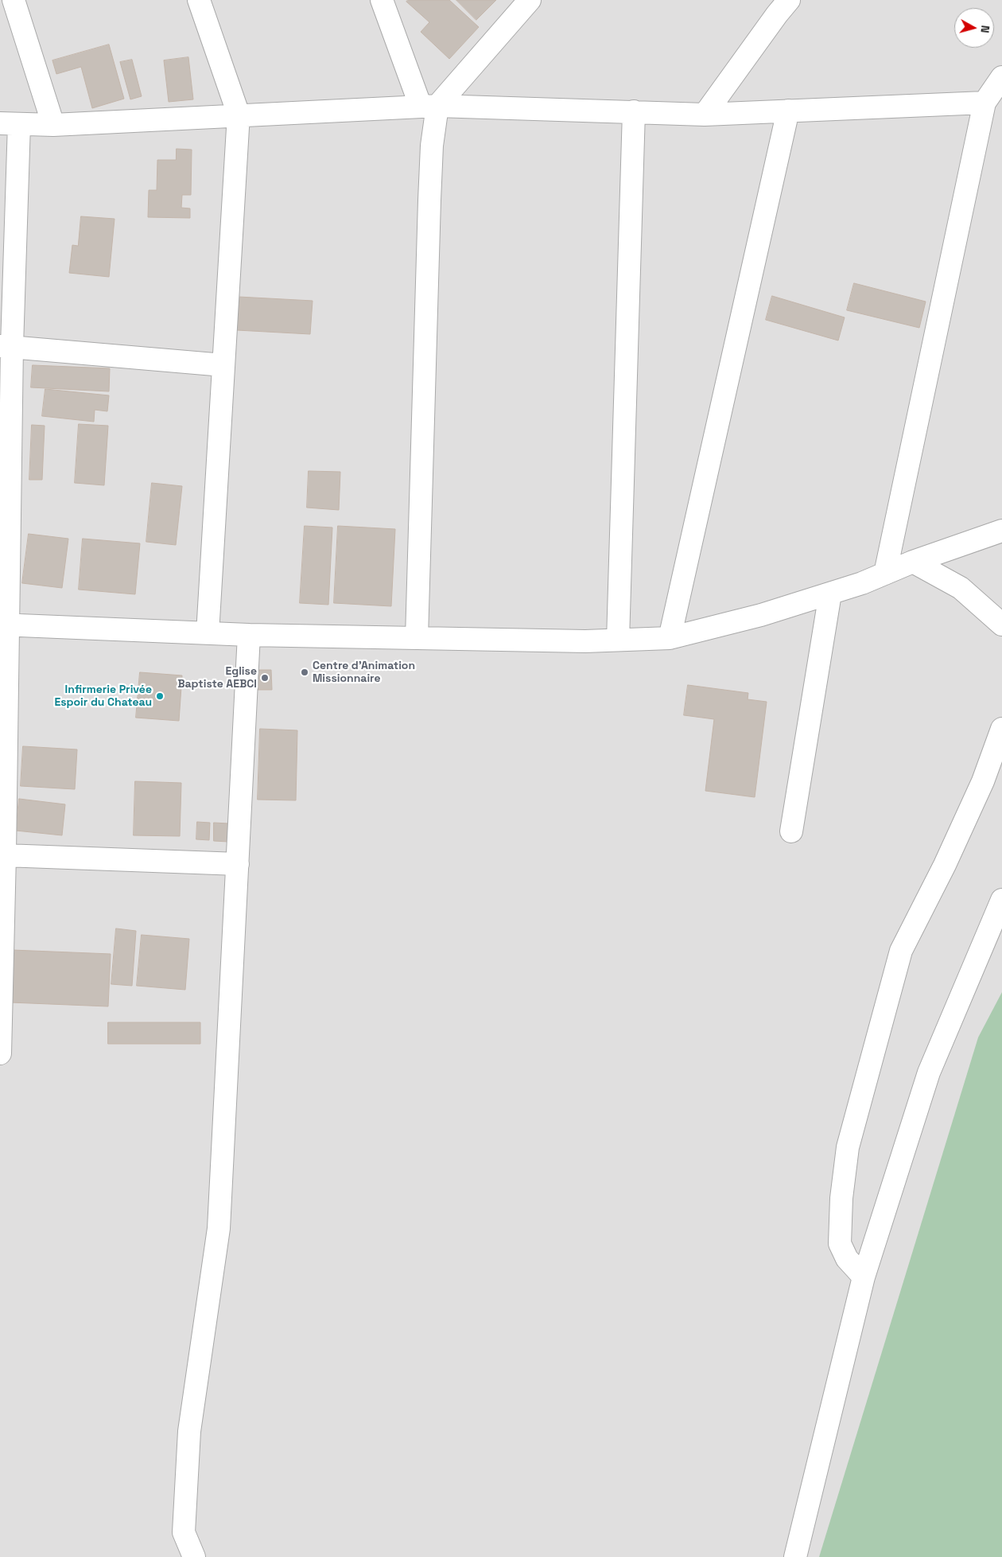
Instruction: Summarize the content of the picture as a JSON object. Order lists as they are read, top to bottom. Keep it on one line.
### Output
{"places":["Centre d'Animation Missionnaire","Eglise Baptiste AEBCI","Infirmerie Privée Espoir du Chateau"],"north":"right"}
